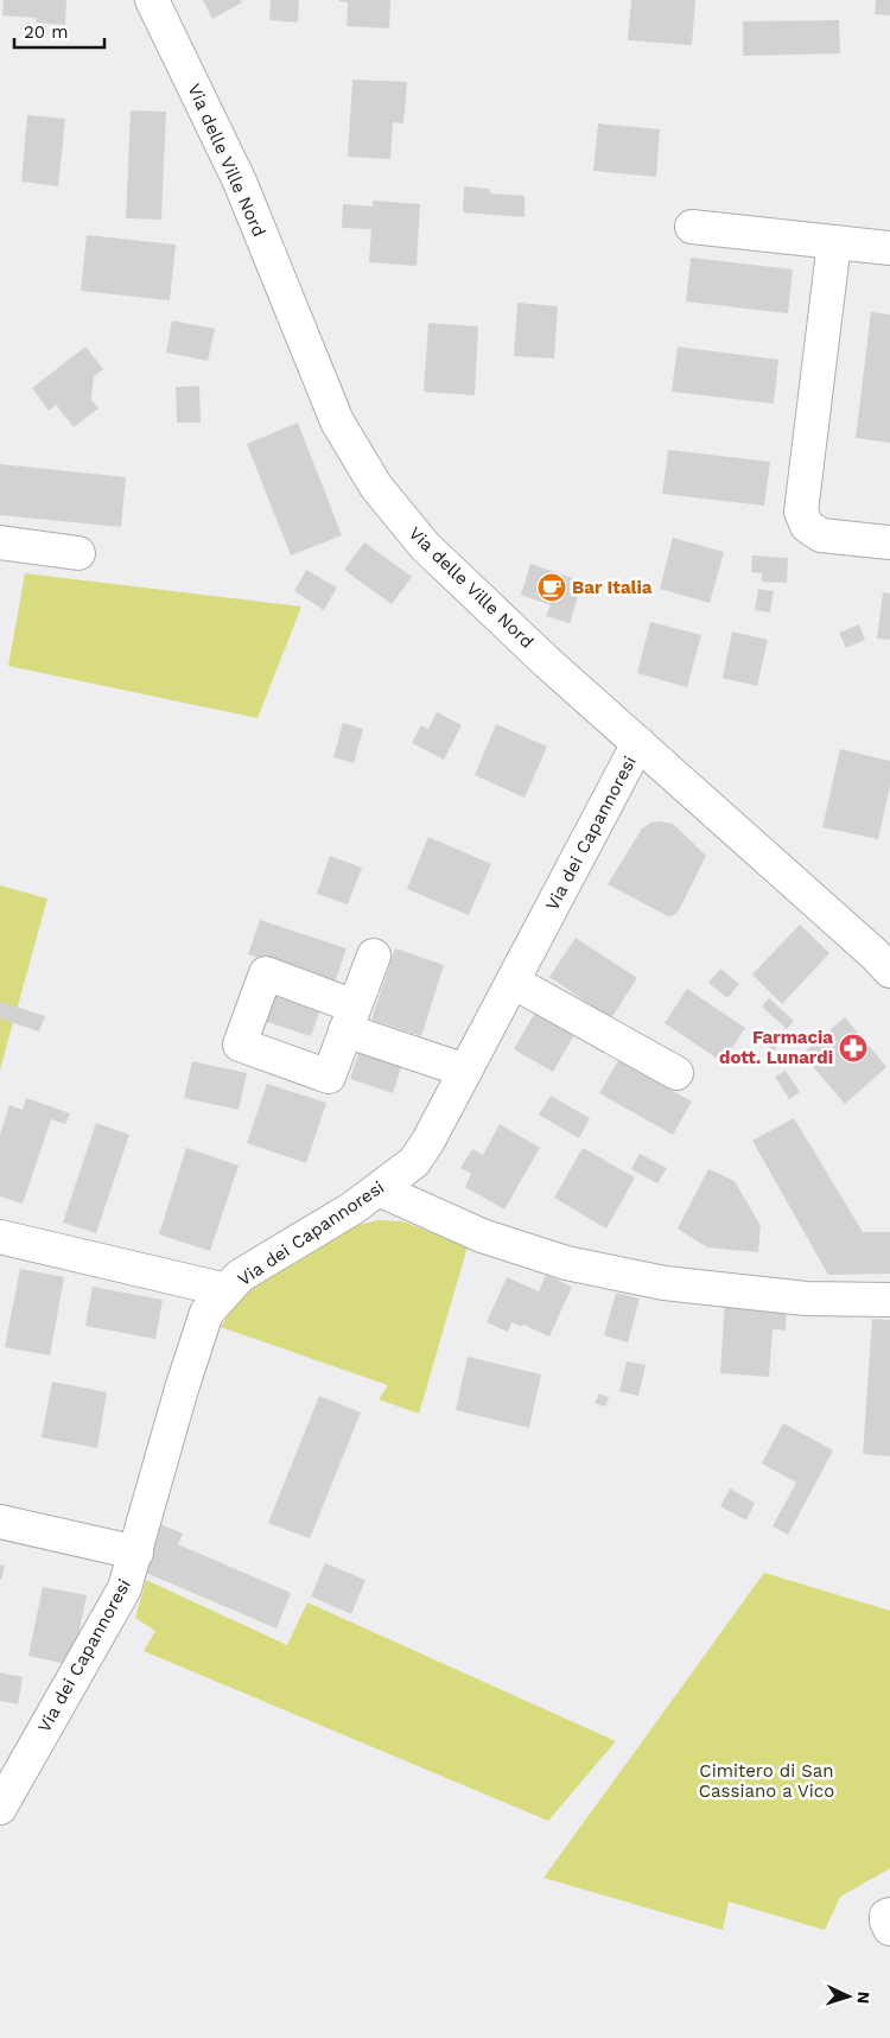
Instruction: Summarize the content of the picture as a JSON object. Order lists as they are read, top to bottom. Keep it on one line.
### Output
{"streets":{"street":["Via delle Ville Nord","Via dei Capannoresi"]},"crossings":[["Via delle Ville Nord","Via dei Capannoresi"]],"parks":["Cimitero di San Cassiano a Vico"],"places":{"cafe":["Bar Italia"],"pharmacy":["Farmacia dott. Lunardi"]},"scale_bar":"20 m","north":"right"}
